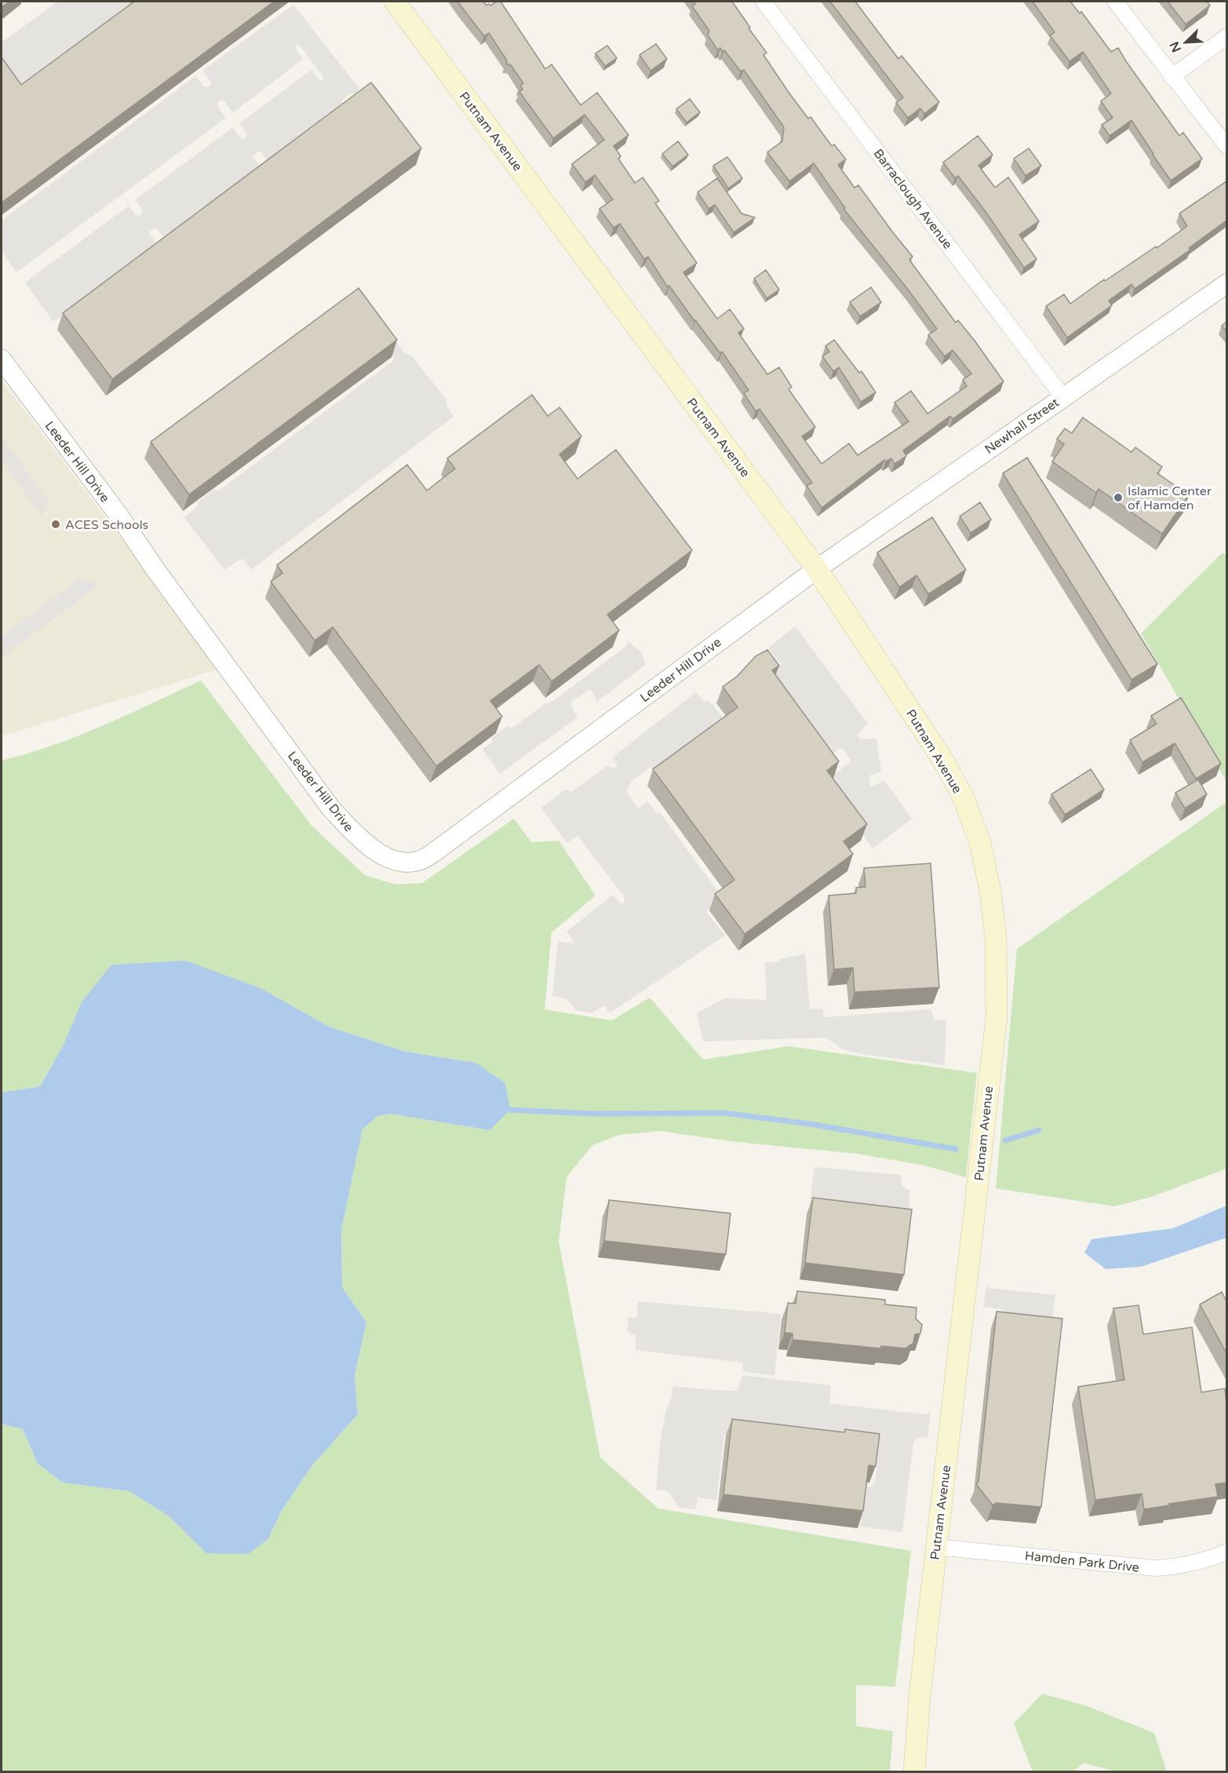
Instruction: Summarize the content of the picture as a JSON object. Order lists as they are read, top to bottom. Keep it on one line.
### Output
{"streets":{"main road":["Putnam Avenue"],"street":["Barraclough Avenue","Newhall Street","Leeder Hill Drive","Hamden Park Drive"]},"crossings":[["Putnam Avenue","Newhall Street"],["Putnam Avenue","Leeder Hill Drive"],["Putnam Avenue","Hamden Park Drive"],["Barraclough Avenue","Newhall Street"],["Newhall Street","Leeder Hill Drive"]],"places":["Islamic Center of Hamden","ACES Schools"],"north":"bottom left"}
